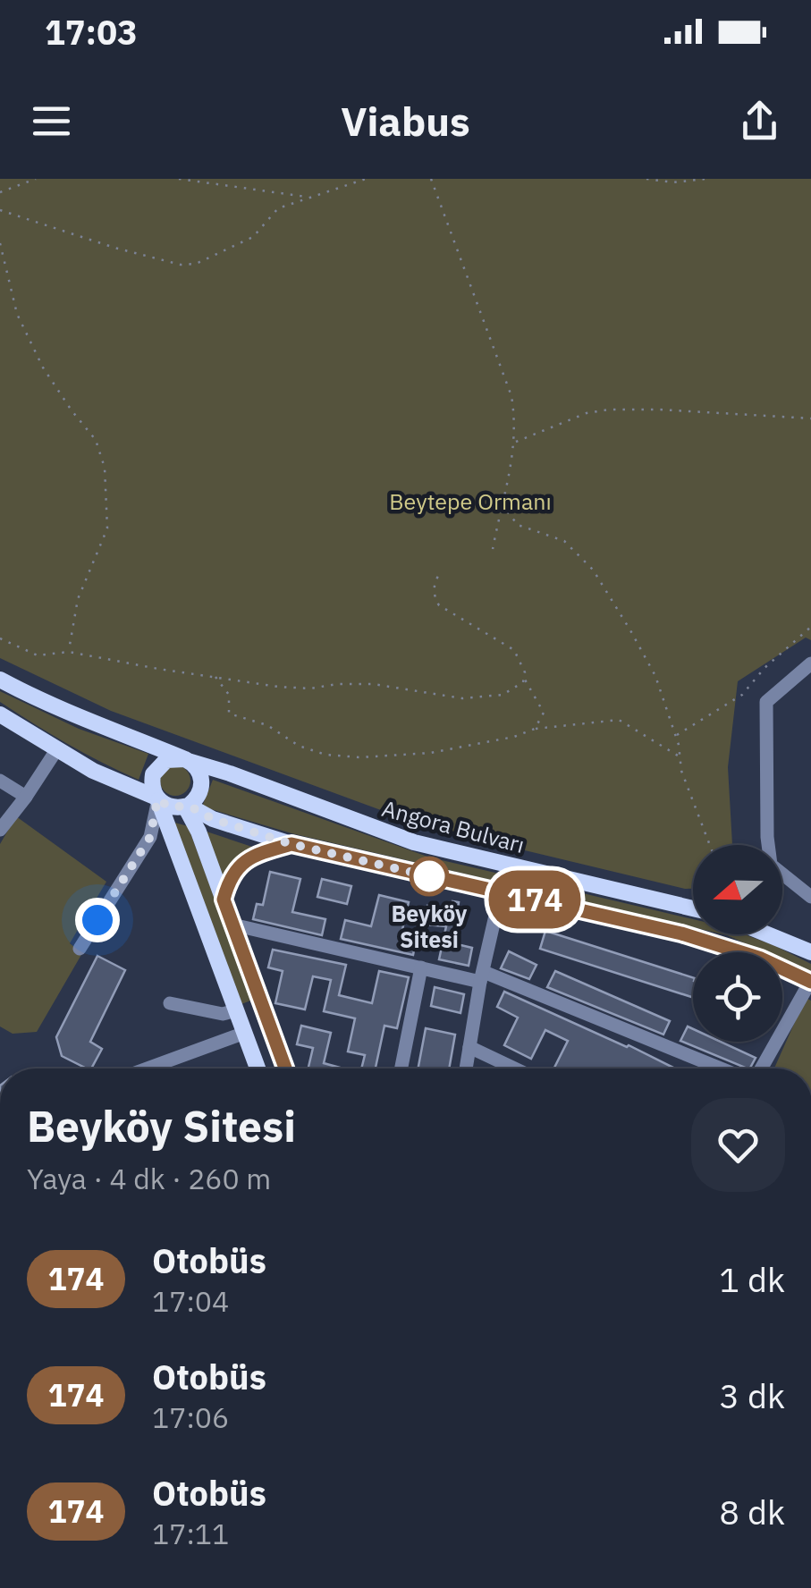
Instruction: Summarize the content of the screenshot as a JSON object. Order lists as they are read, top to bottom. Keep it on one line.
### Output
{"streets":{"main road":["Angora Bulvarı"]},"parks":["Beytepe Ormanı"],"places":["Beyköy Sitesi"],"lines":["bus line 174"],"north":"left","page":{"status":"17:03","header":"Viabus","on_map":"174","heading":["Beyköy Sitesi","Yaya · 4 dk · 260 m"],"list":[{"mark":"174","name":"Otobüs","note":"17:04","value":"1 dk"},{"mark":"174","name":"Otobüs","note":"17:06","value":"3 dk"},{"mark":"174","name":"Otobüs","note":"17:11","value":"8 dk"}]}}
